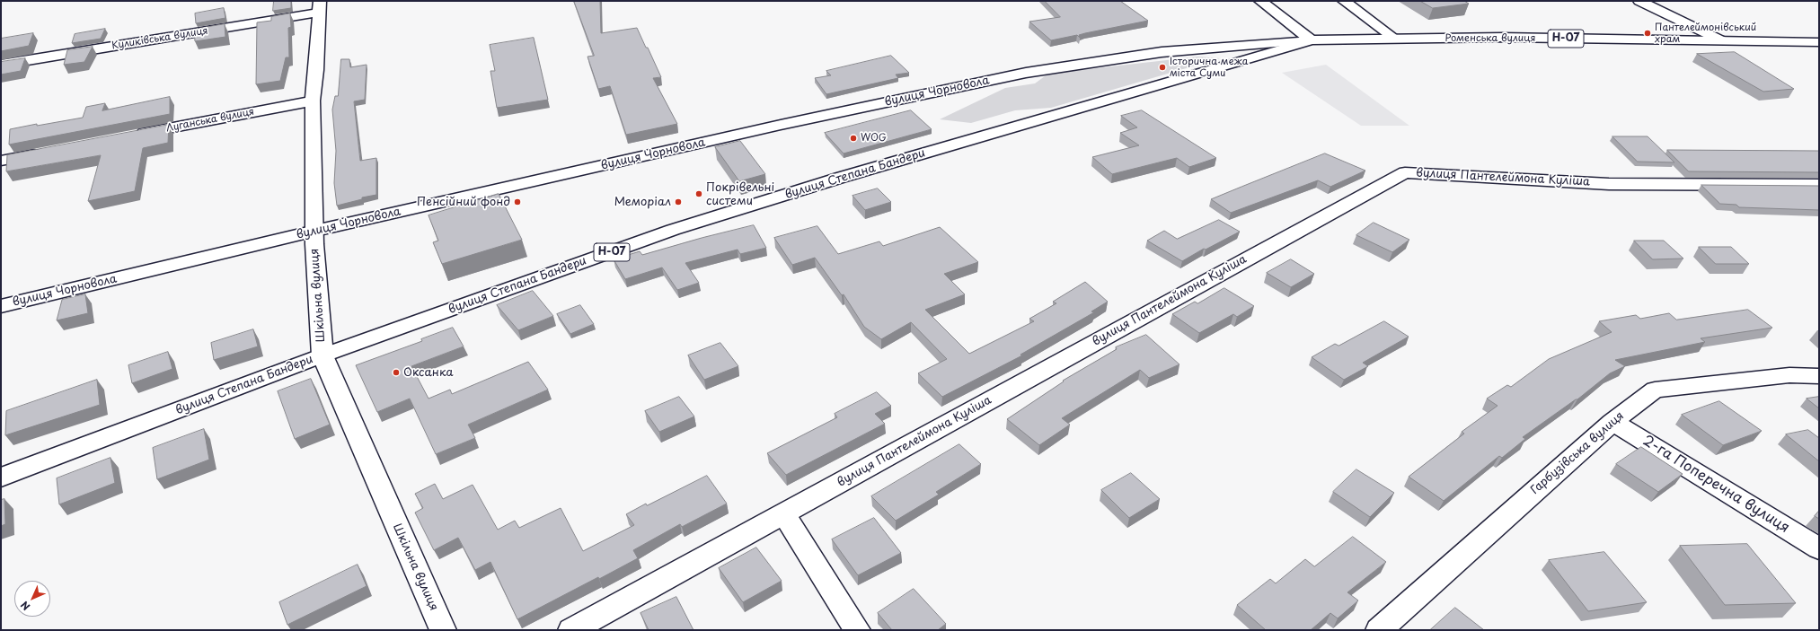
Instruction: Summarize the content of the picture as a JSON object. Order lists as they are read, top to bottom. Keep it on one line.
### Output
{"streets":{"street":["Куликівська вулиця","Роменська вулиця","Н-07","вулиця Чорновола","Луганська вулиця","вулиця Степана Бандери","вулиця Пантелеймона Куліша","Шкільна вулиця","Гарбузівська вулиця","2-га Поперечна вулиця"]},"crossings":[["Куликівська вулиця","Шкільна вулиця"],["Роменська вулиця","вулиця Чорновола"],["Роменська вулиця","вулиця Степана Бандери"],["вулиця Чорновола","вулиця Степана Бандери"],["вулиця Чорновола","Шкільна вулиця"],["Луганська вулиця","Шкільна вулиця"],["вулиця Степана Бандери","Шкільна вулиця"],["Гарбузівська вулиця","2-га Поперечна вулиця"]],"places":["Пантелеймонівський храм","Історична межа міста Суми","WOG","Покрівельні системи","Пенсійний фонд","Меморіал","Оксанка"],"north":"bottom left"}
